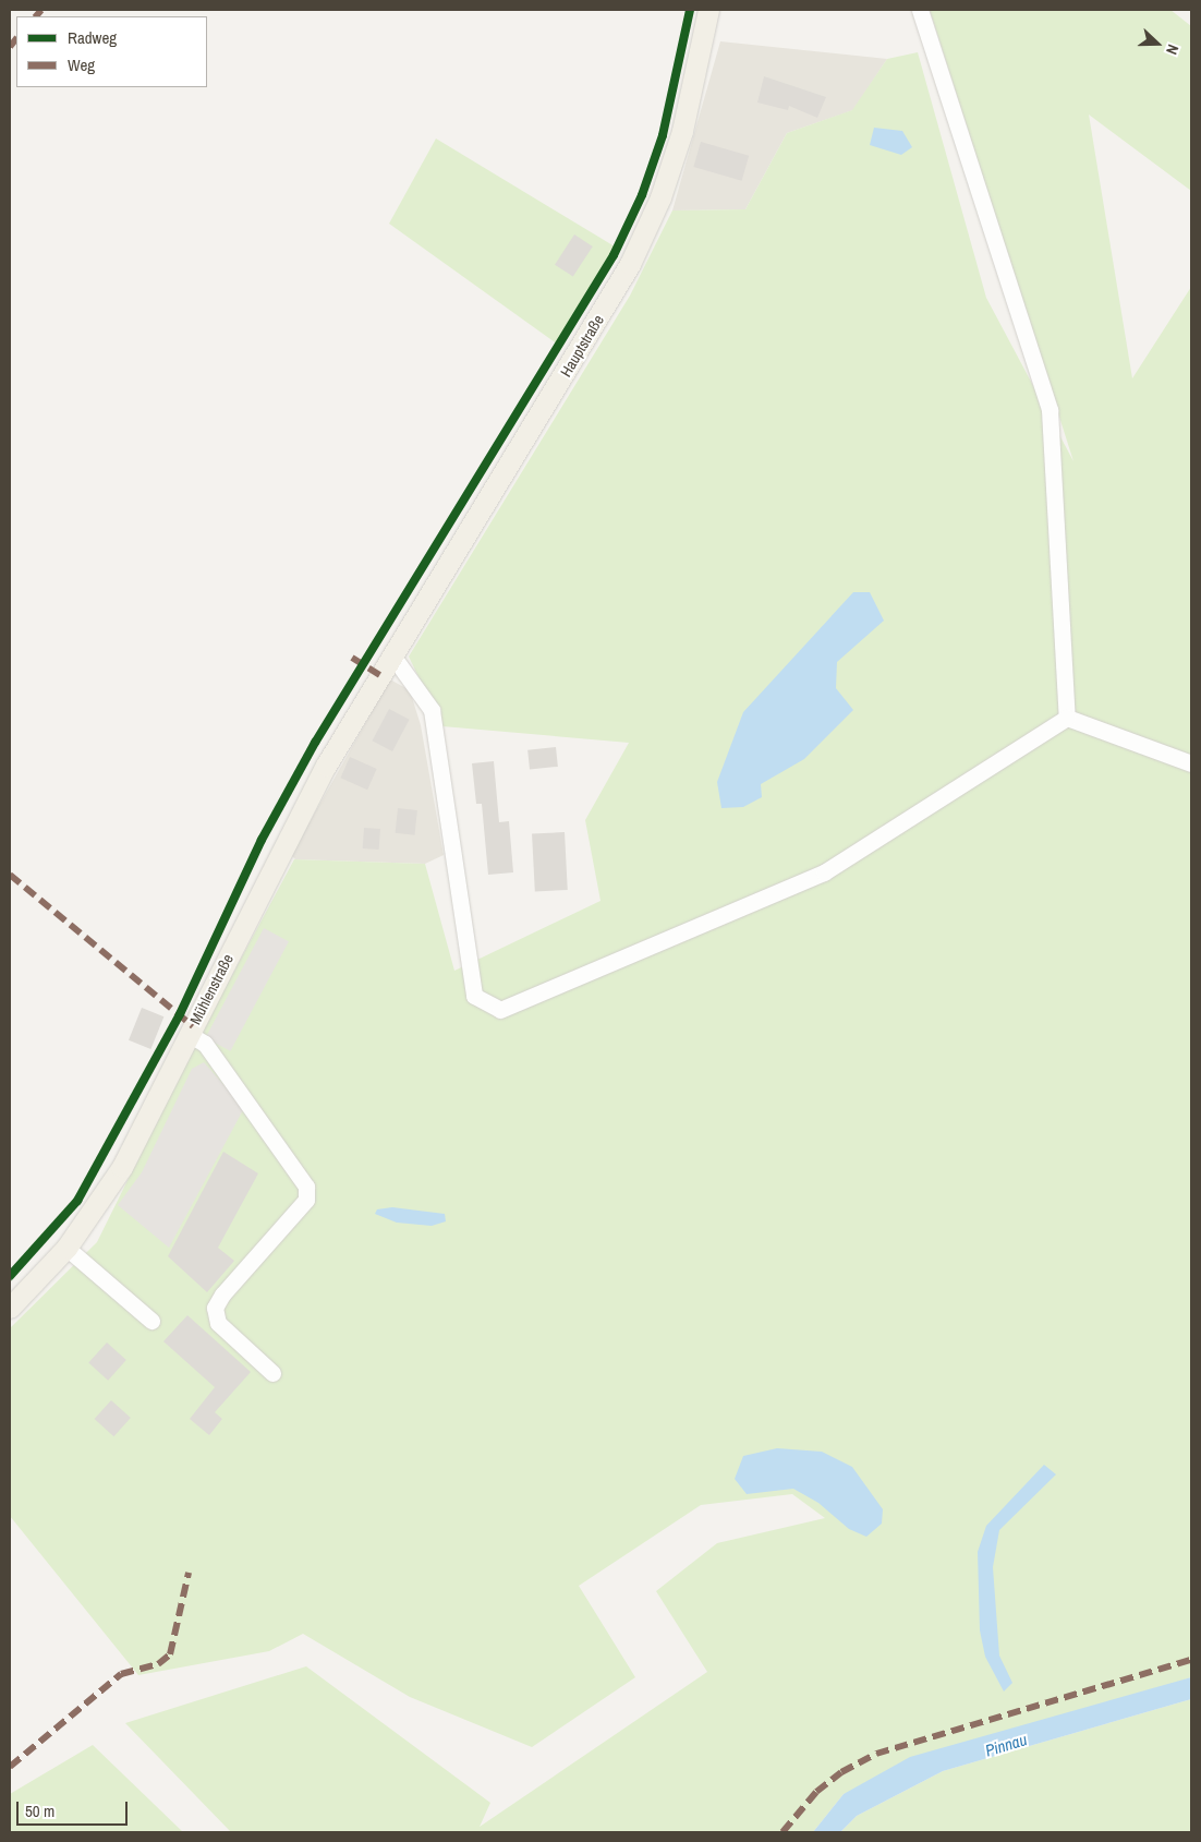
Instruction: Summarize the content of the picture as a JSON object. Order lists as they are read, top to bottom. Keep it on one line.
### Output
{"streets":{"main road":["Hauptstraße","Mühlenstraße"]},"crossings":[["Hauptstraße","Mühlenstraße"]],"water":["Pinnau"],"legend":["Radweg","Weg"],"scale_bar":"50 m","north":"right"}
